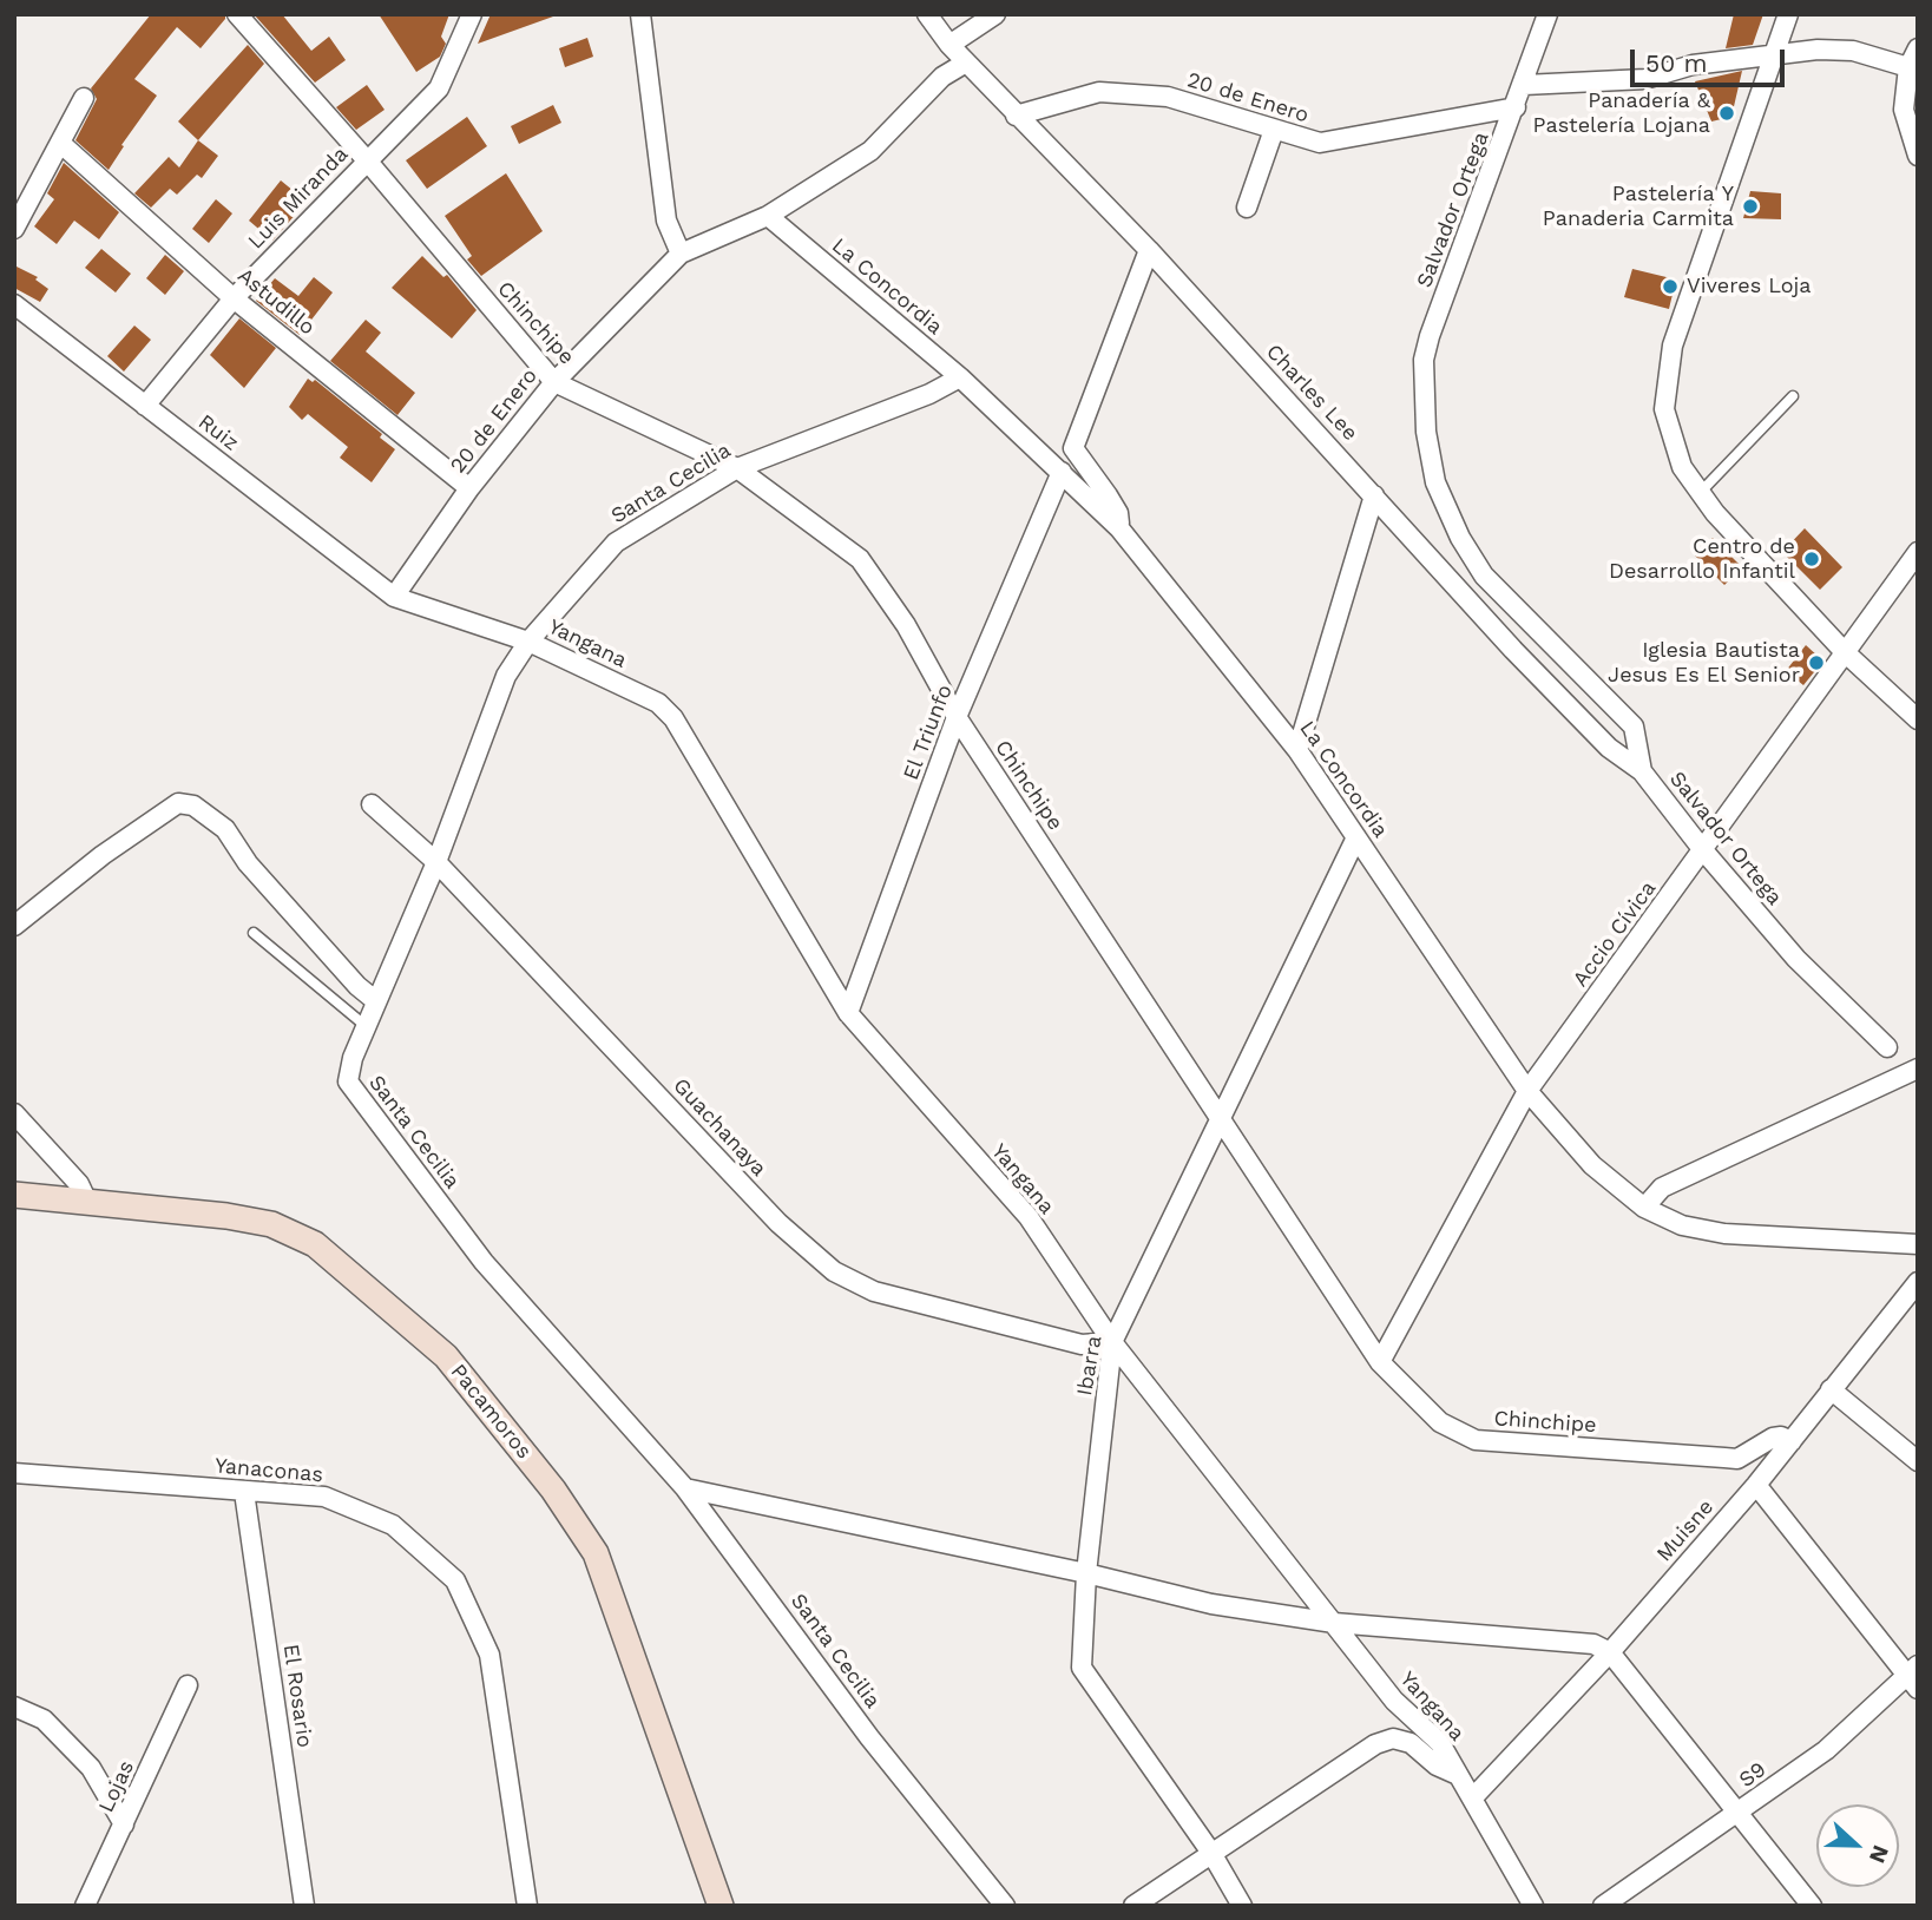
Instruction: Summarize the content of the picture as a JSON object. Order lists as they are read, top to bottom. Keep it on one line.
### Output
{"streets":{"street":["20 de Enero","Luis Miranda","Salvador Ortega","La Concordia","Astudillo","Chinchipe","Charles Lee","Ruiz","Santa Cecilia","Yangana","El Triunfo","Accio Cívica","Guachanaya","Ibarra","Pacamoros","Yanaconas","Muisne","El Rosario","S9","Lojas"]},"crossings":[["20 de Enero","Salvador Ortega"],["20 de Enero","La Concordia"],["20 de Enero","Astudillo"],["20 de Enero","Chinchipe"],["20 de Enero","Charles Lee"],["20 de Enero","Ruiz"],["20 de Enero","Yangana"],["Luis Miranda","Astudillo"],["Luis Miranda","Chinchipe"],["Luis Miranda","Ruiz"],["Salvador Ortega","Charles Lee"],["Salvador Ortega","Accio Cívica"],["La Concordia","Santa Cecilia"],["La Concordia","El Triunfo"],["La Concordia","Accio Cívica"],["La Concordia","Ibarra"],["Chinchipe","Santa Cecilia"],["Chinchipe","El Triunfo"],["Chinchipe","Accio Cívica"],["Chinchipe","Ibarra"],["Chinchipe","Muisne"],["Ruiz","Yangana"],["Santa Cecilia","Yangana"],["Santa Cecilia","Guachanaya"],["Yangana","El Triunfo"],["Yangana","Guachanaya"],["Yangana","Ibarra"],["Yangana","Muisne"],["Guachanaya","Ibarra"],["Yanaconas","El Rosario"]],"places":["Panadería & Pastelería Lojana","Pastelería Y Panaderia Carmita","Viveres Loja","Centro de Desarrollo Infantil","Iglesia Bautista Jesus Es El Senior"],"scale_bar":"50 m","north":"right"}
